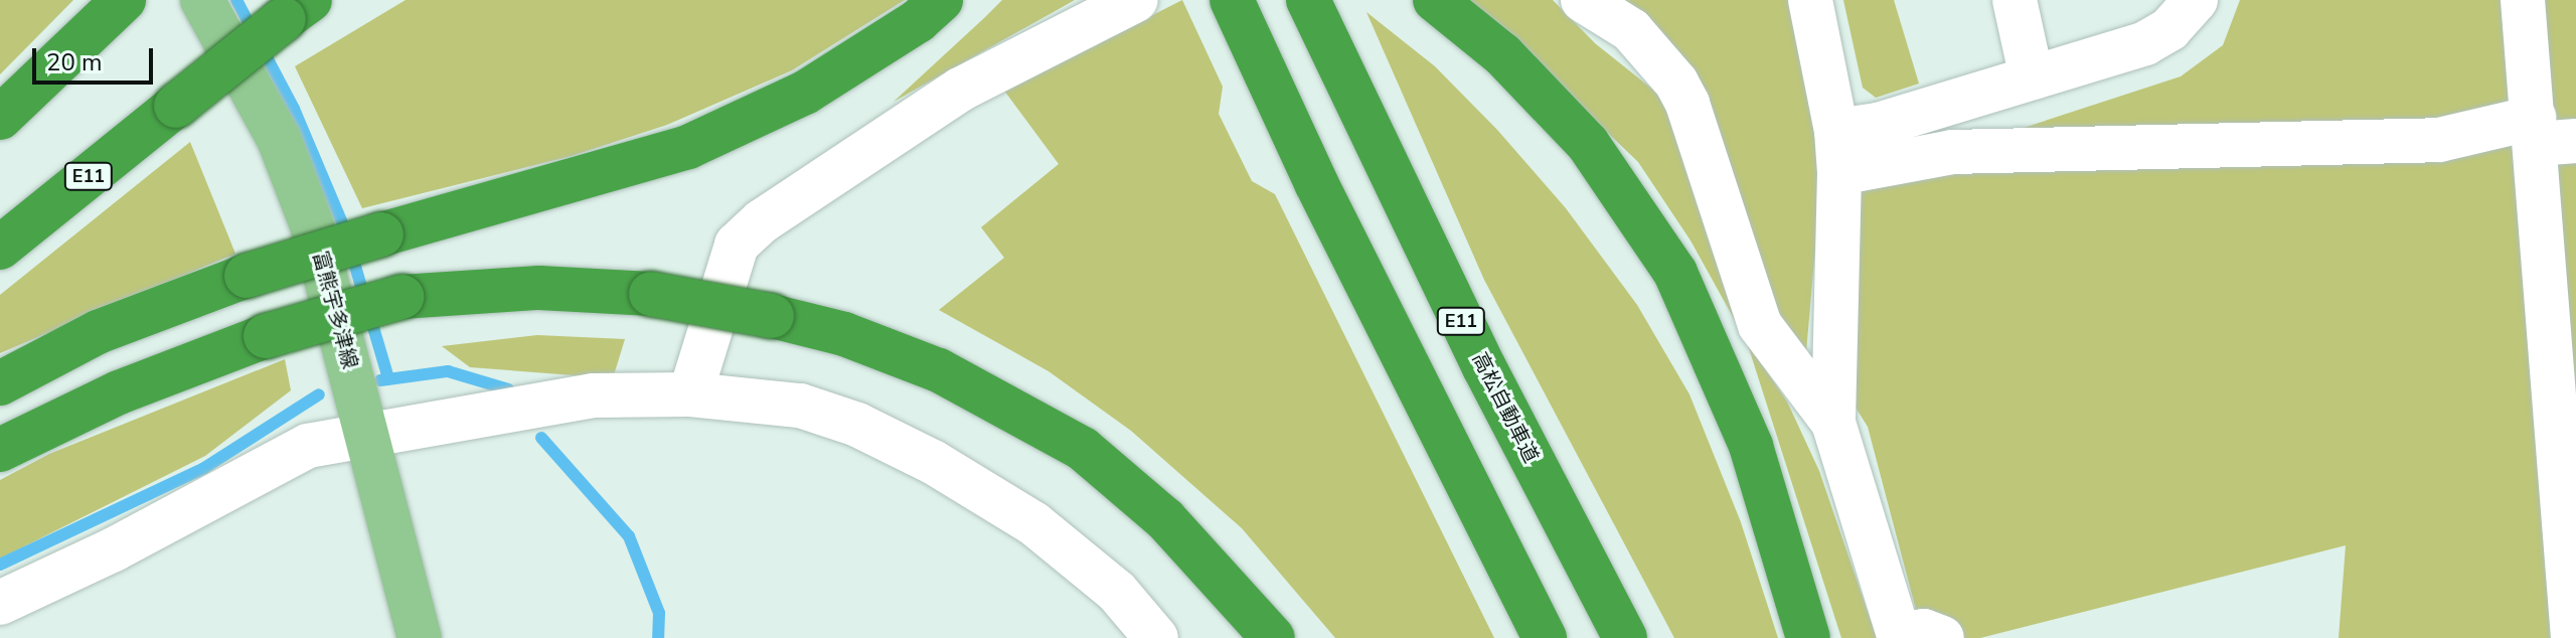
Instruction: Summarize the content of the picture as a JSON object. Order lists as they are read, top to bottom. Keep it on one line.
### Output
{"streets":{"highway":["E11","高松自動車道"],"main road":["富熊宇多津線"]},"scale_bar":"20 m"}
